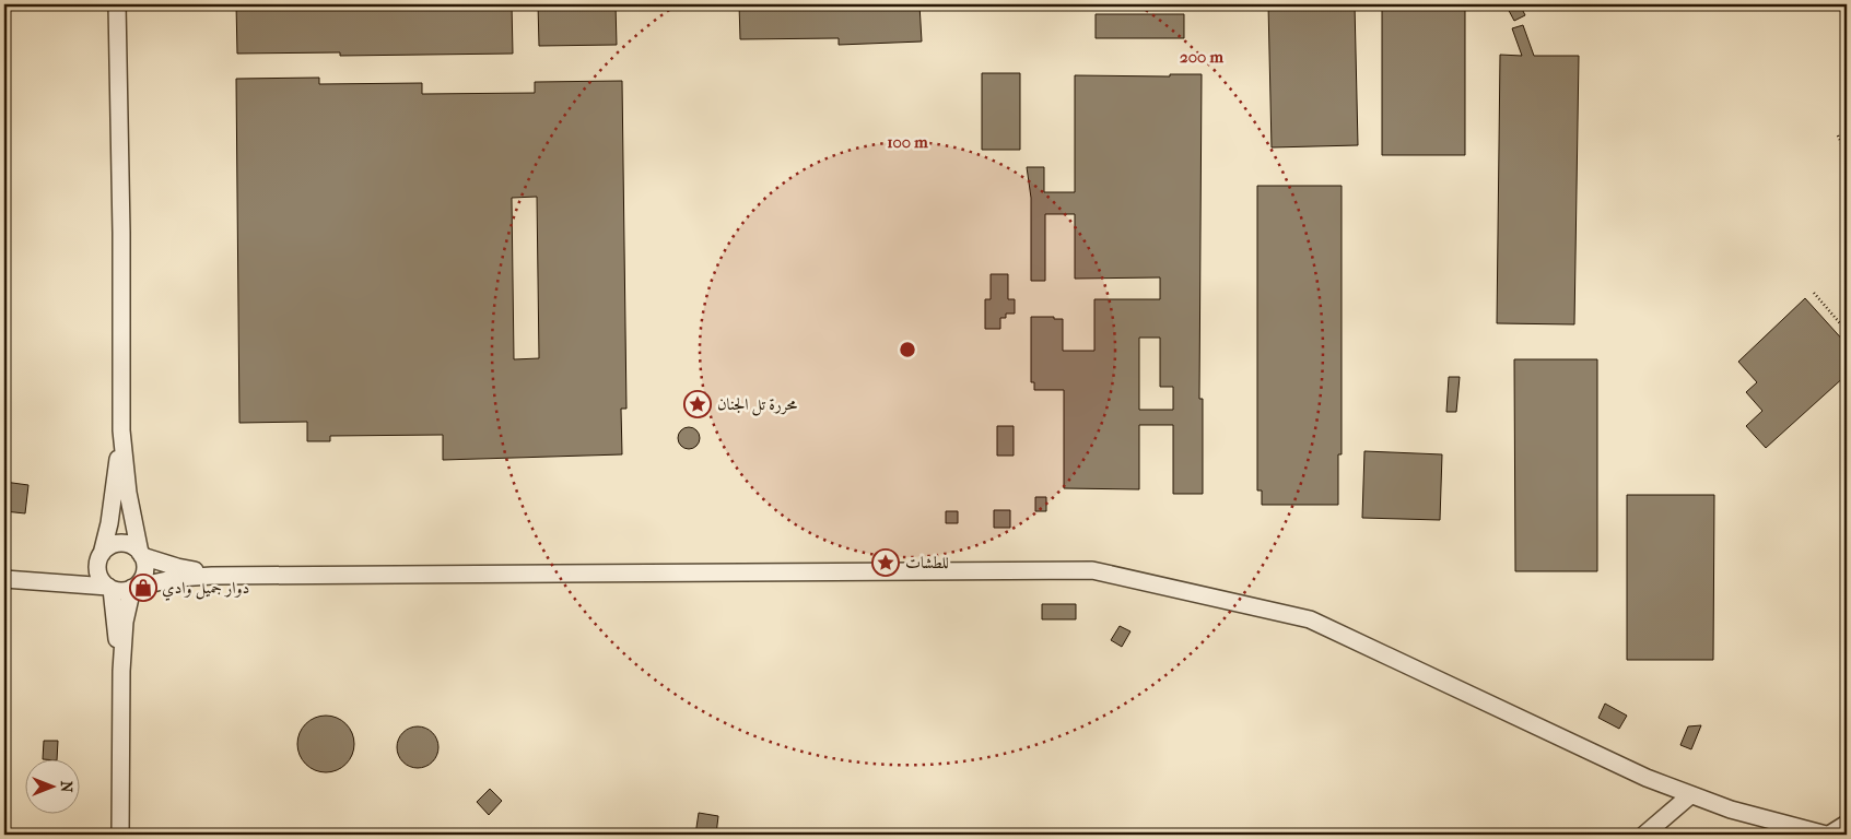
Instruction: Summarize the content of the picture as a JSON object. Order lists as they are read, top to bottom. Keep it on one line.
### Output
{"places":{"place":["محررة تل الجنان","للطشات"],"shop":["دوار جميل وادي"]},"north":"right","rings":["200 m","100 m"]}
